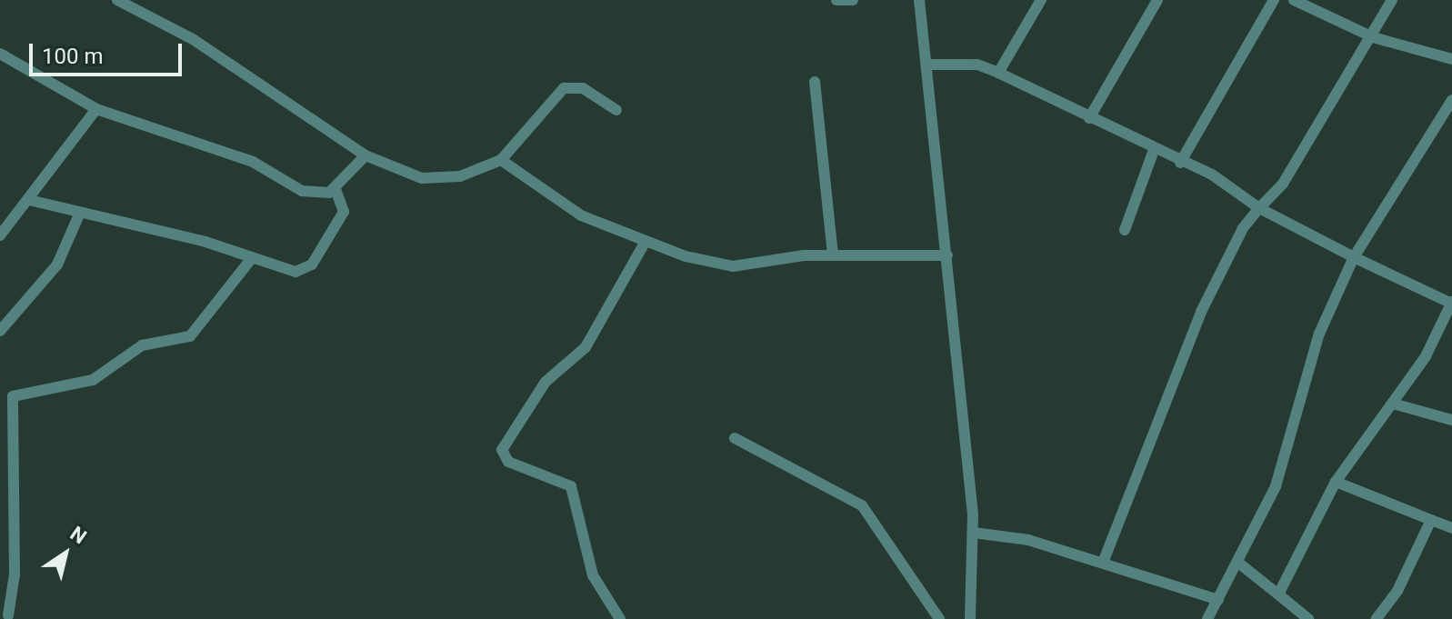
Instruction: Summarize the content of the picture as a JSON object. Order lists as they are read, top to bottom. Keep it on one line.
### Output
{"scale_bar":"100 m","north":"top right"}
